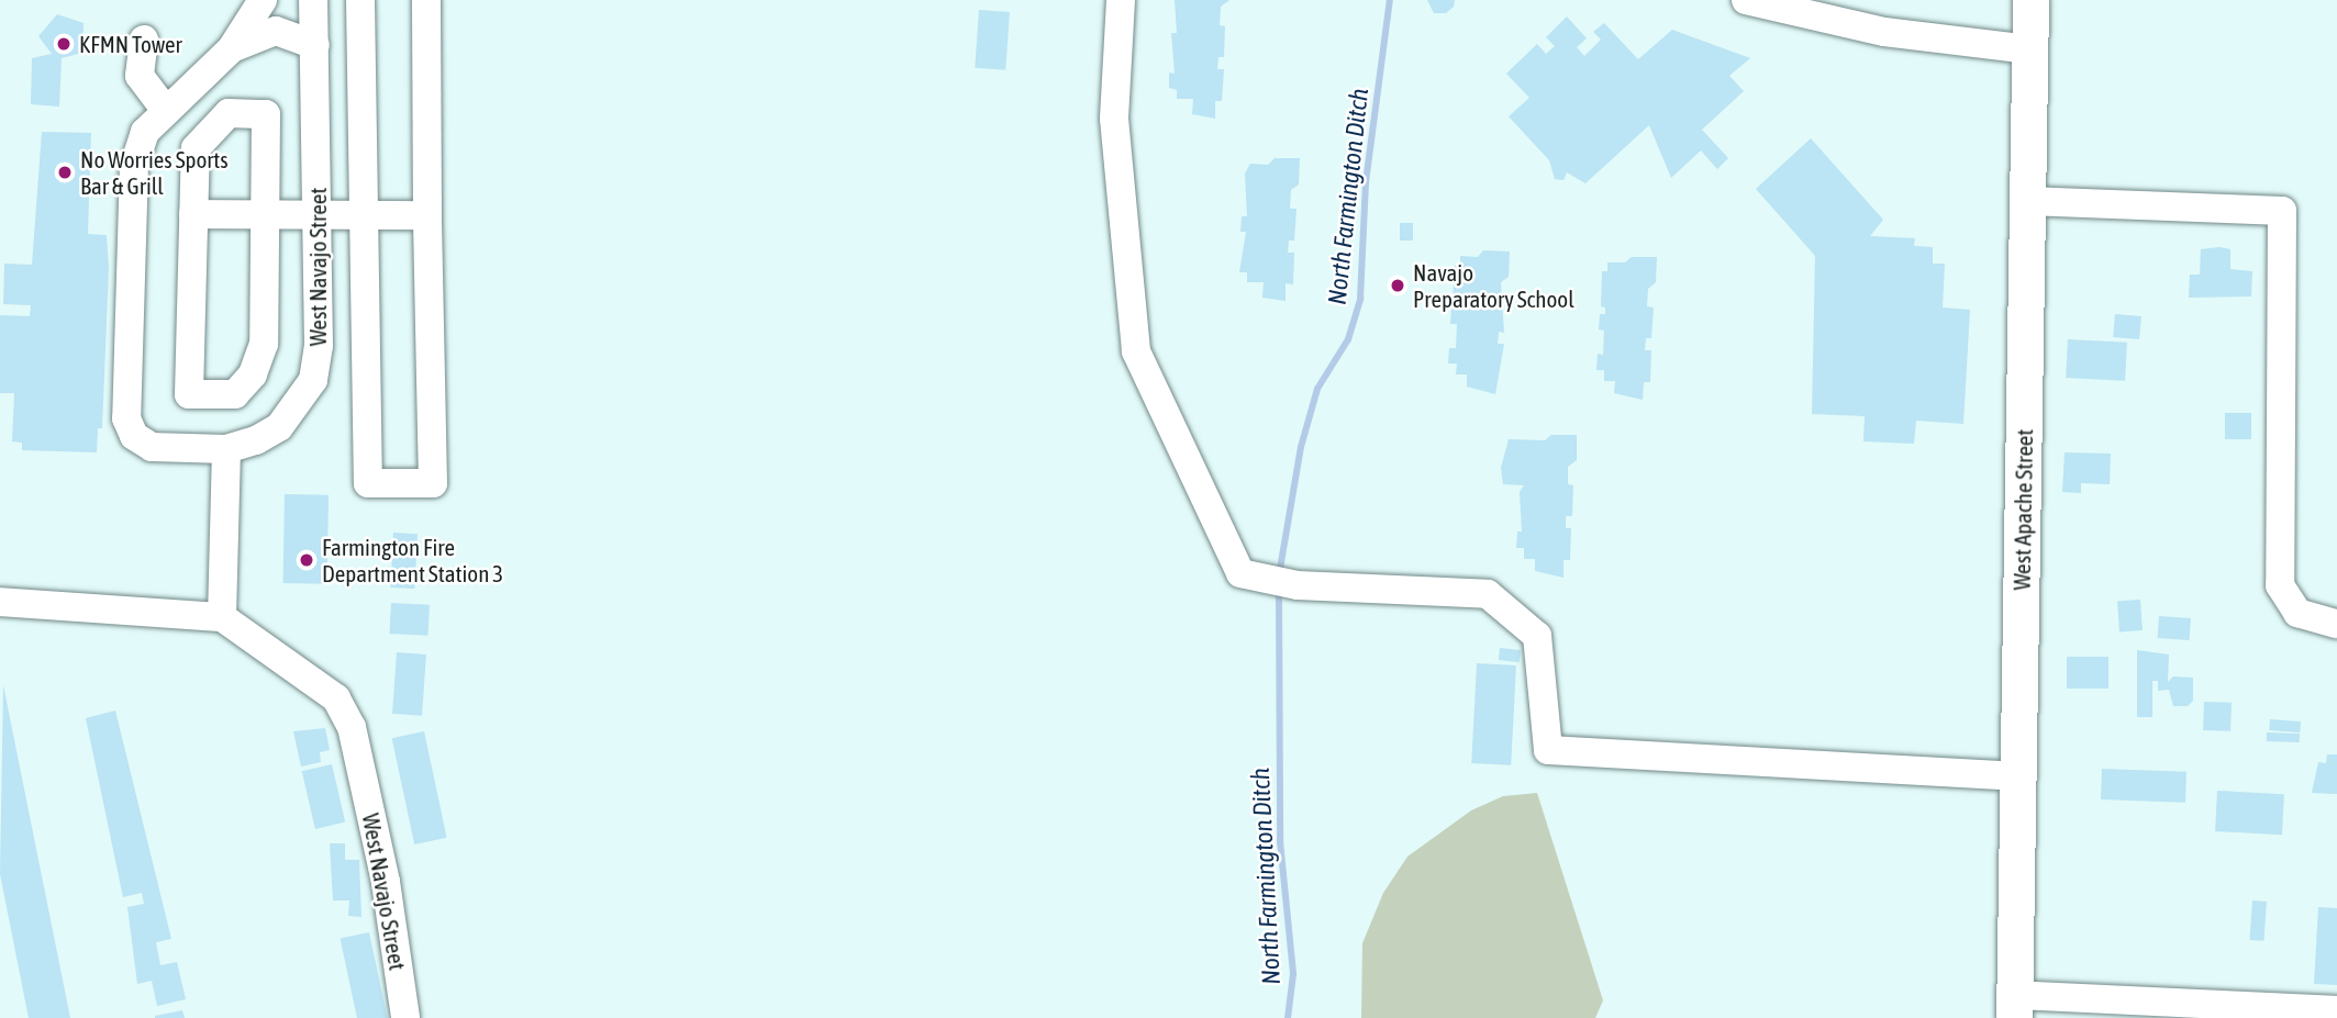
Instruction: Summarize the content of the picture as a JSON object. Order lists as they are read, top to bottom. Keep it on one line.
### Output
{"streets":{"main road":["West Apache Street"],"street":["West Navajo Street"]},"water":["North Farmington Ditch"],"places":["KFMN Tower","No Worries Sports Bar & Grill","Navajo Preparatory School","Farmington Fire Department Station 3"]}
